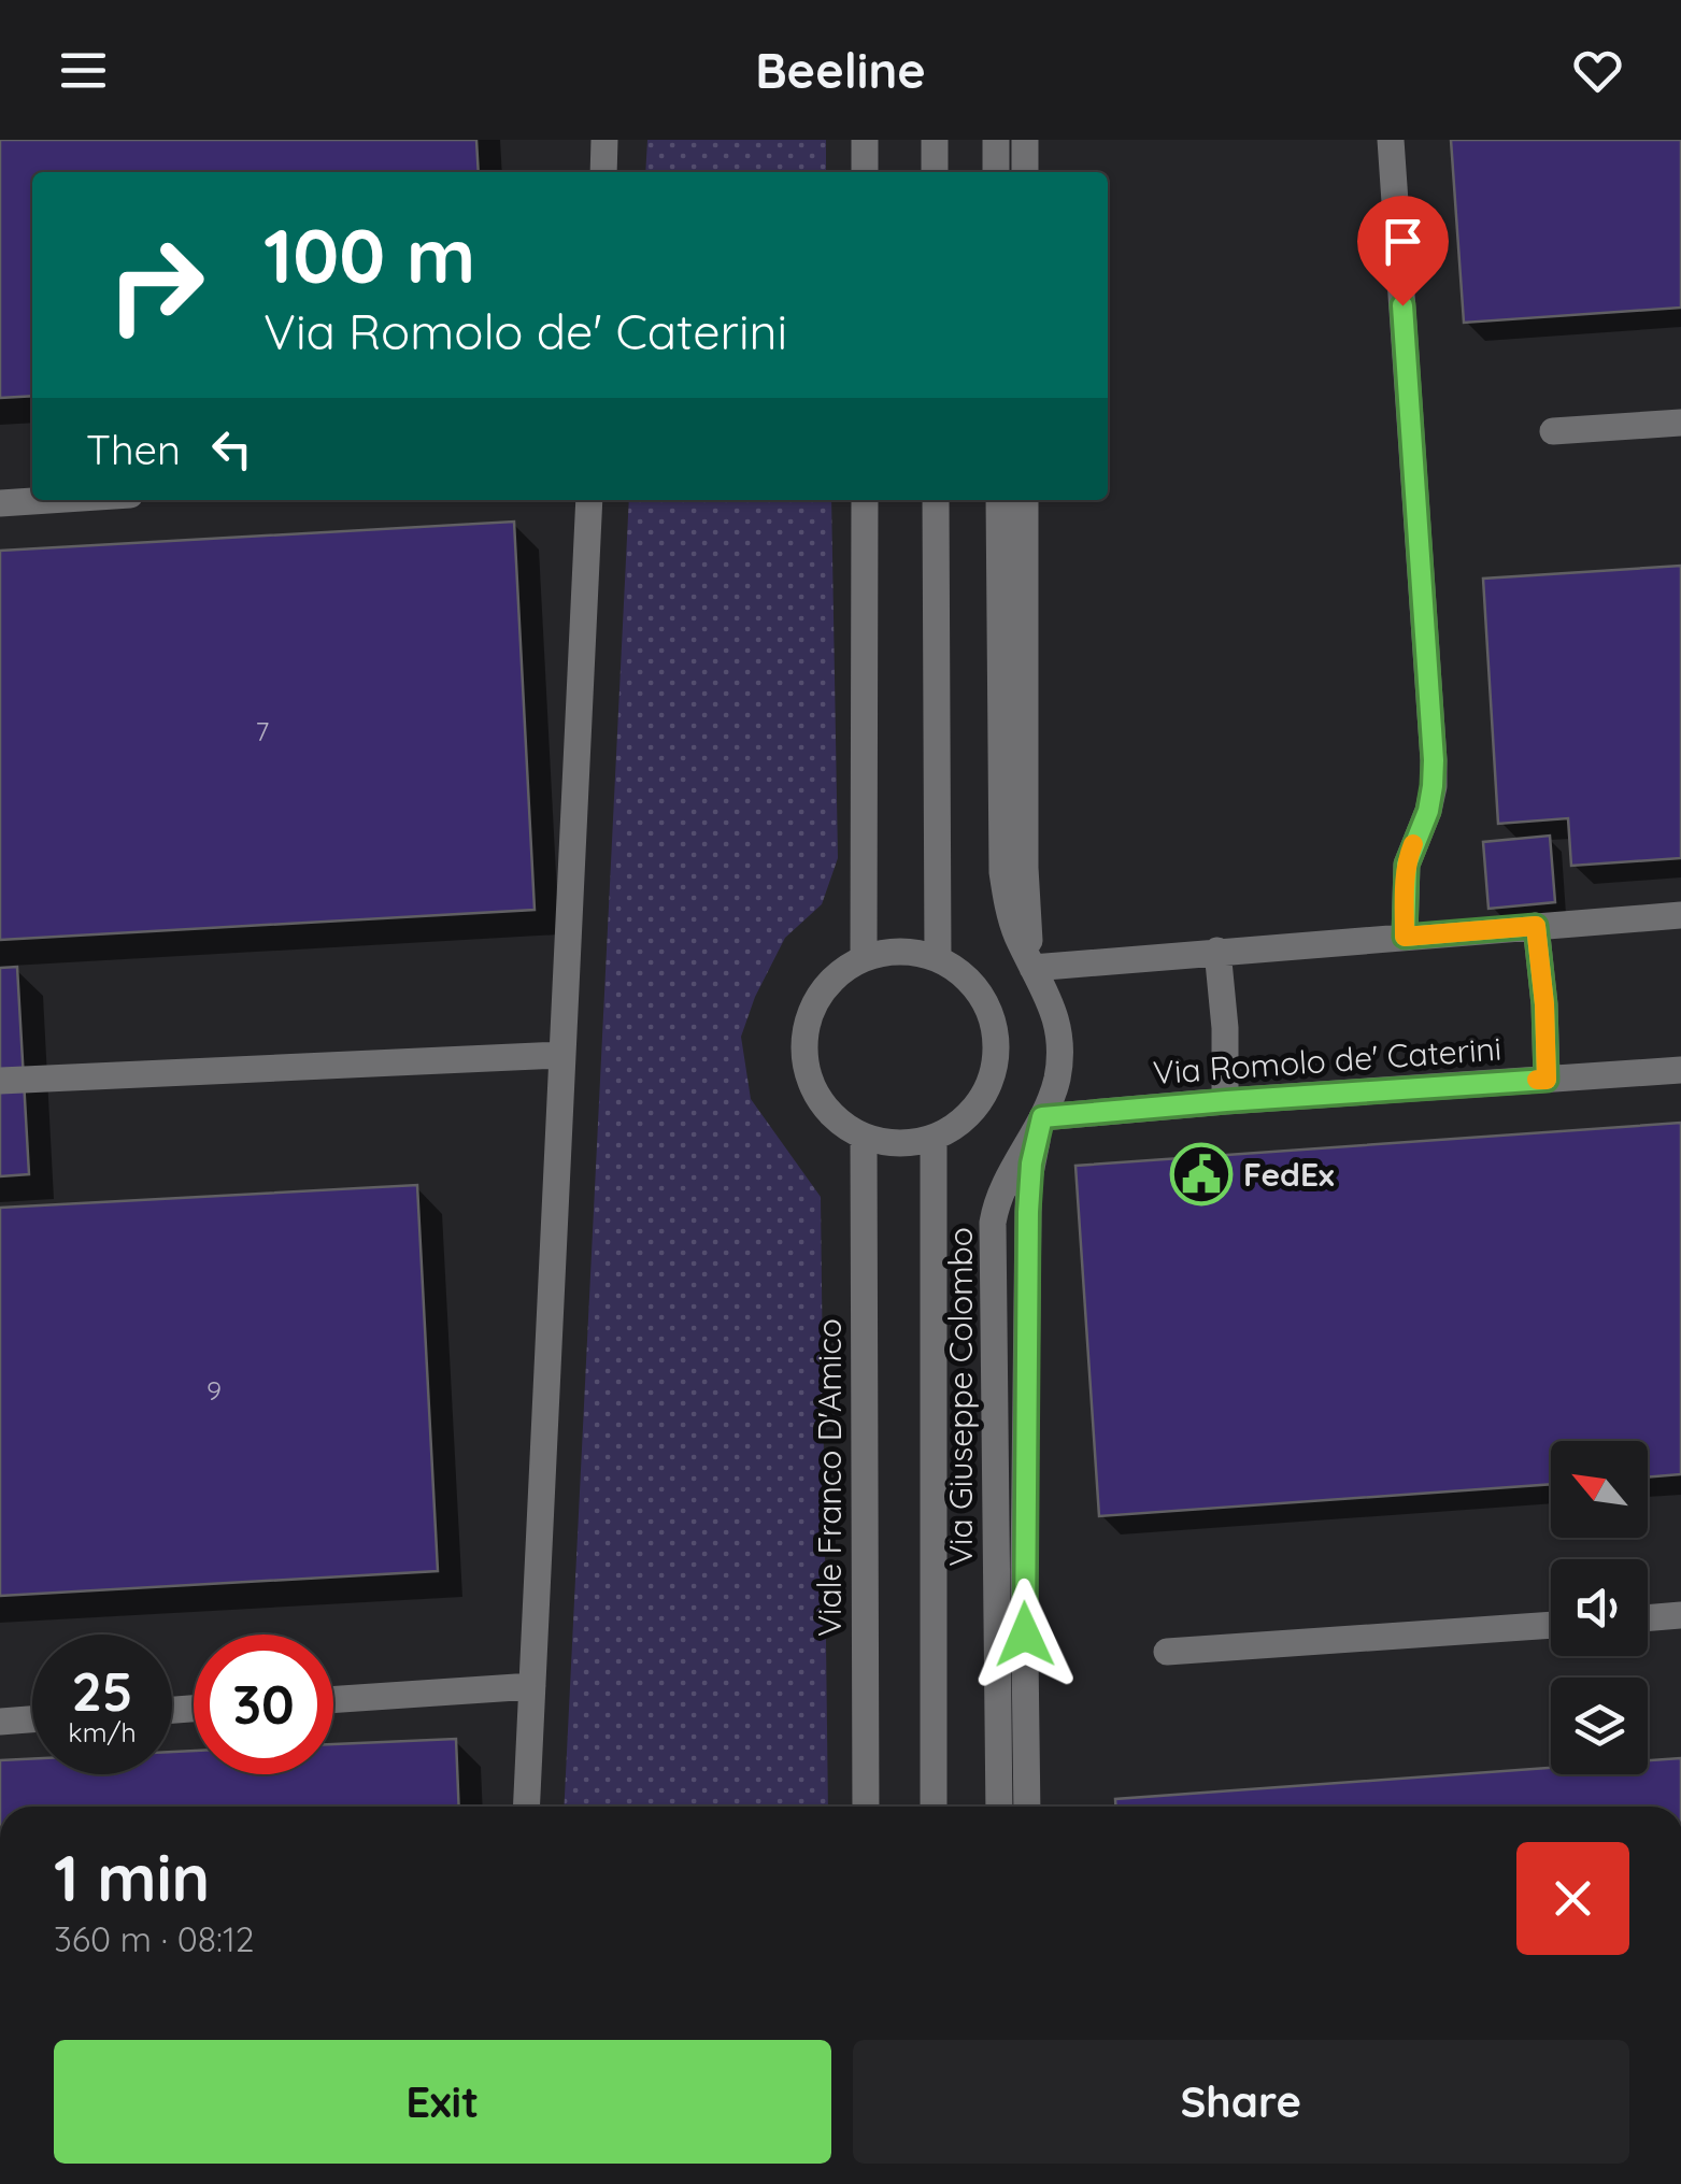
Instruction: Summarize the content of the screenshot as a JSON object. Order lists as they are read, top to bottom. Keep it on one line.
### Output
{"streets":{"street":["Via Romolo de' Caterini","Via Giuseppe Colombo","Viale Franco D'Amico"]},"crossings":[["Via Romolo de' Caterini","Via Giuseppe Colombo"]],"places":{"public building":["FedEx"]},"house_numbers":["7","9"],"north":"top left","page":{"header":"Beeline","turn":["100 m","Via Romolo de' Caterini"],"then":"Then","speed":"25 km/h","limit":"30","heading":["1 min","360 m · 08:12"],"buttons":["Exit","Share"]}}
